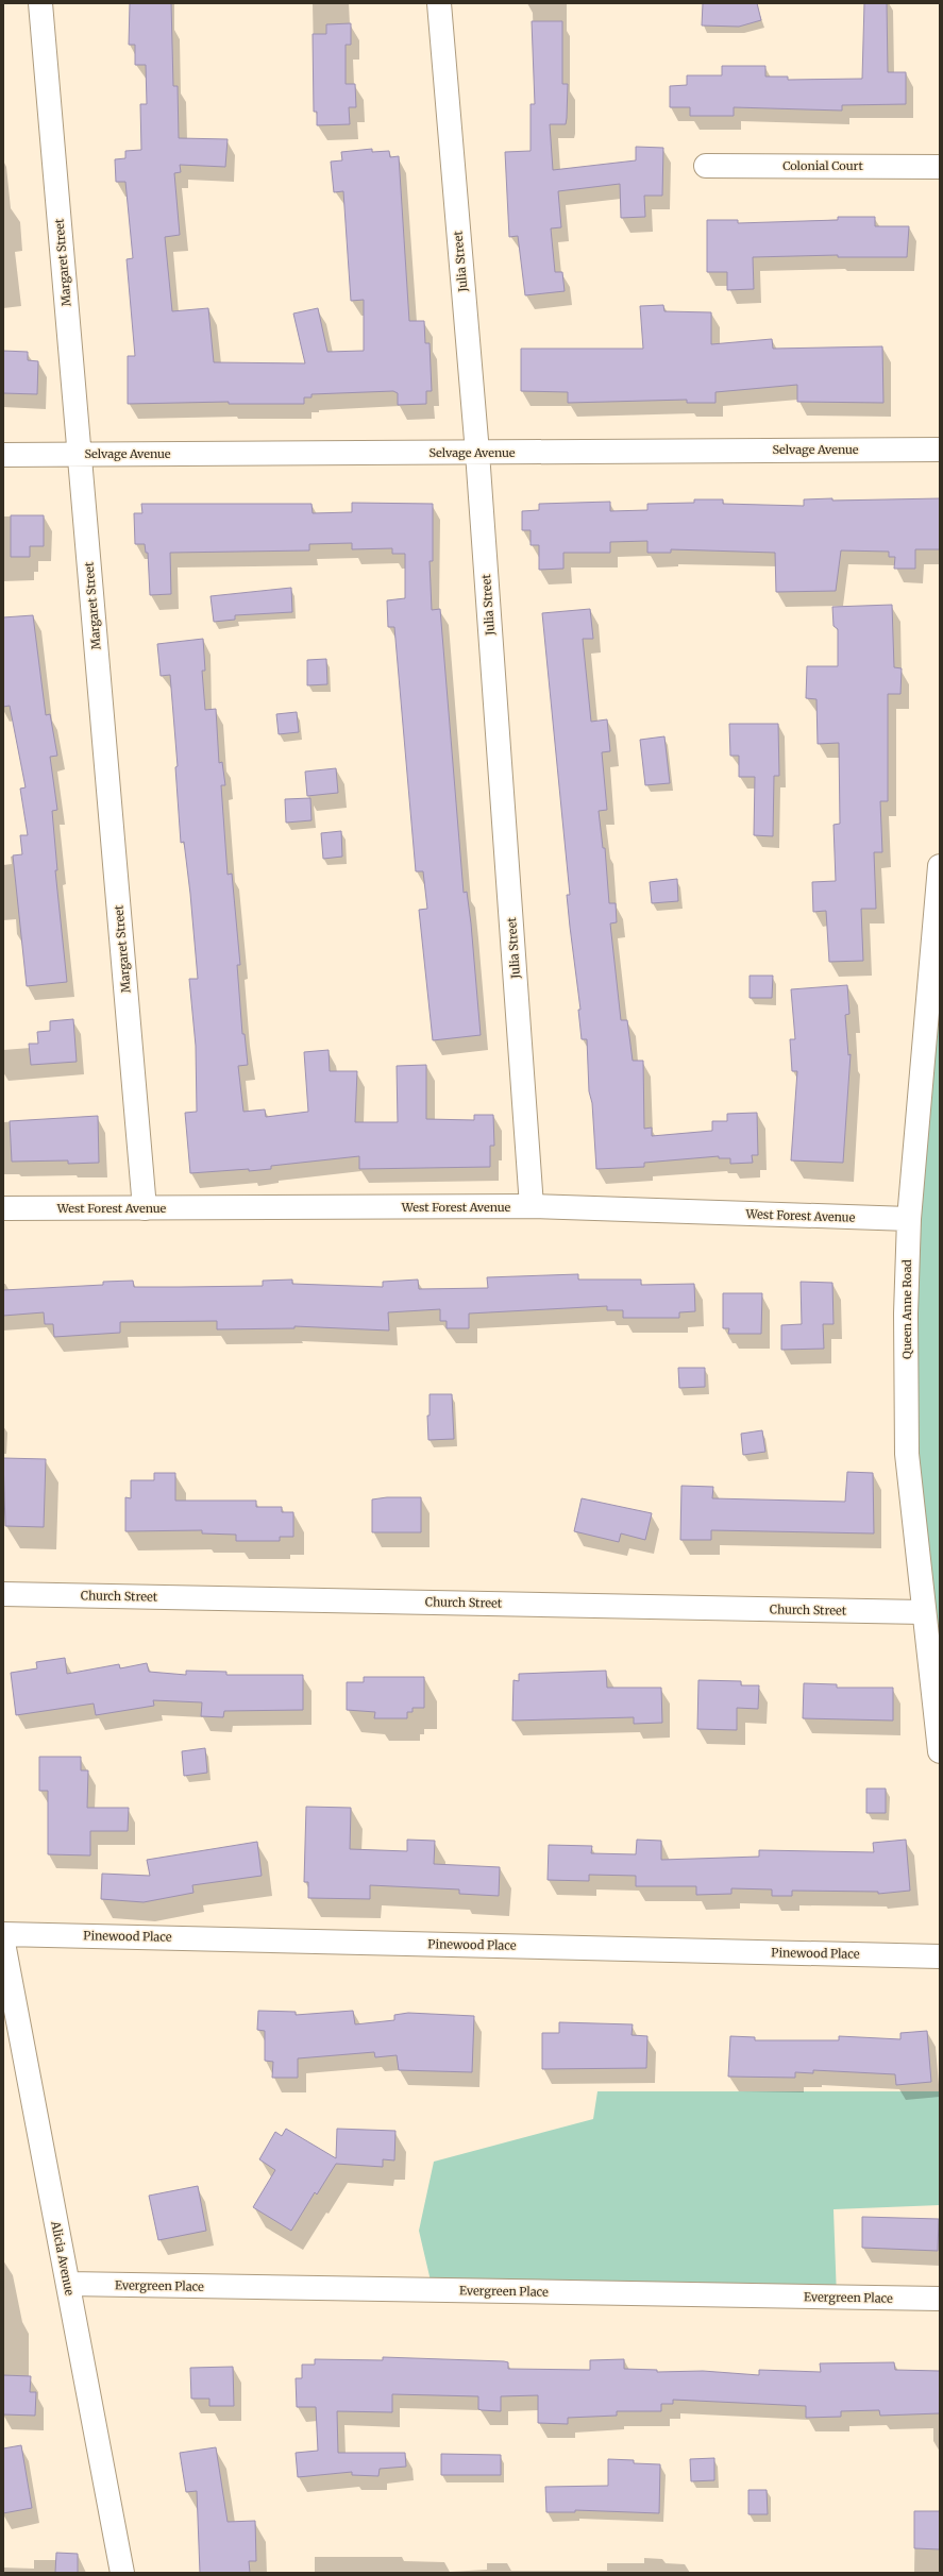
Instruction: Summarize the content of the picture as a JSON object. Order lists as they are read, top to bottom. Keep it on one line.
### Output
{"streets":{"street":["Colonial Court","Julia Street","Margaret Street","Selvage Avenue","West Forest Avenue","Queen Anne Road","Church Street","Pinewood Place","Alicia Avenue","Evergreen Place"]},"crossings":[["Julia Street","Selvage Avenue"],["Julia Street","West Forest Avenue"],["Margaret Street","Selvage Avenue"],["Margaret Street","West Forest Avenue"],["West Forest Avenue","Queen Anne Road"],["Queen Anne Road","Church Street"],["Alicia Avenue","Evergreen Place"]]}
